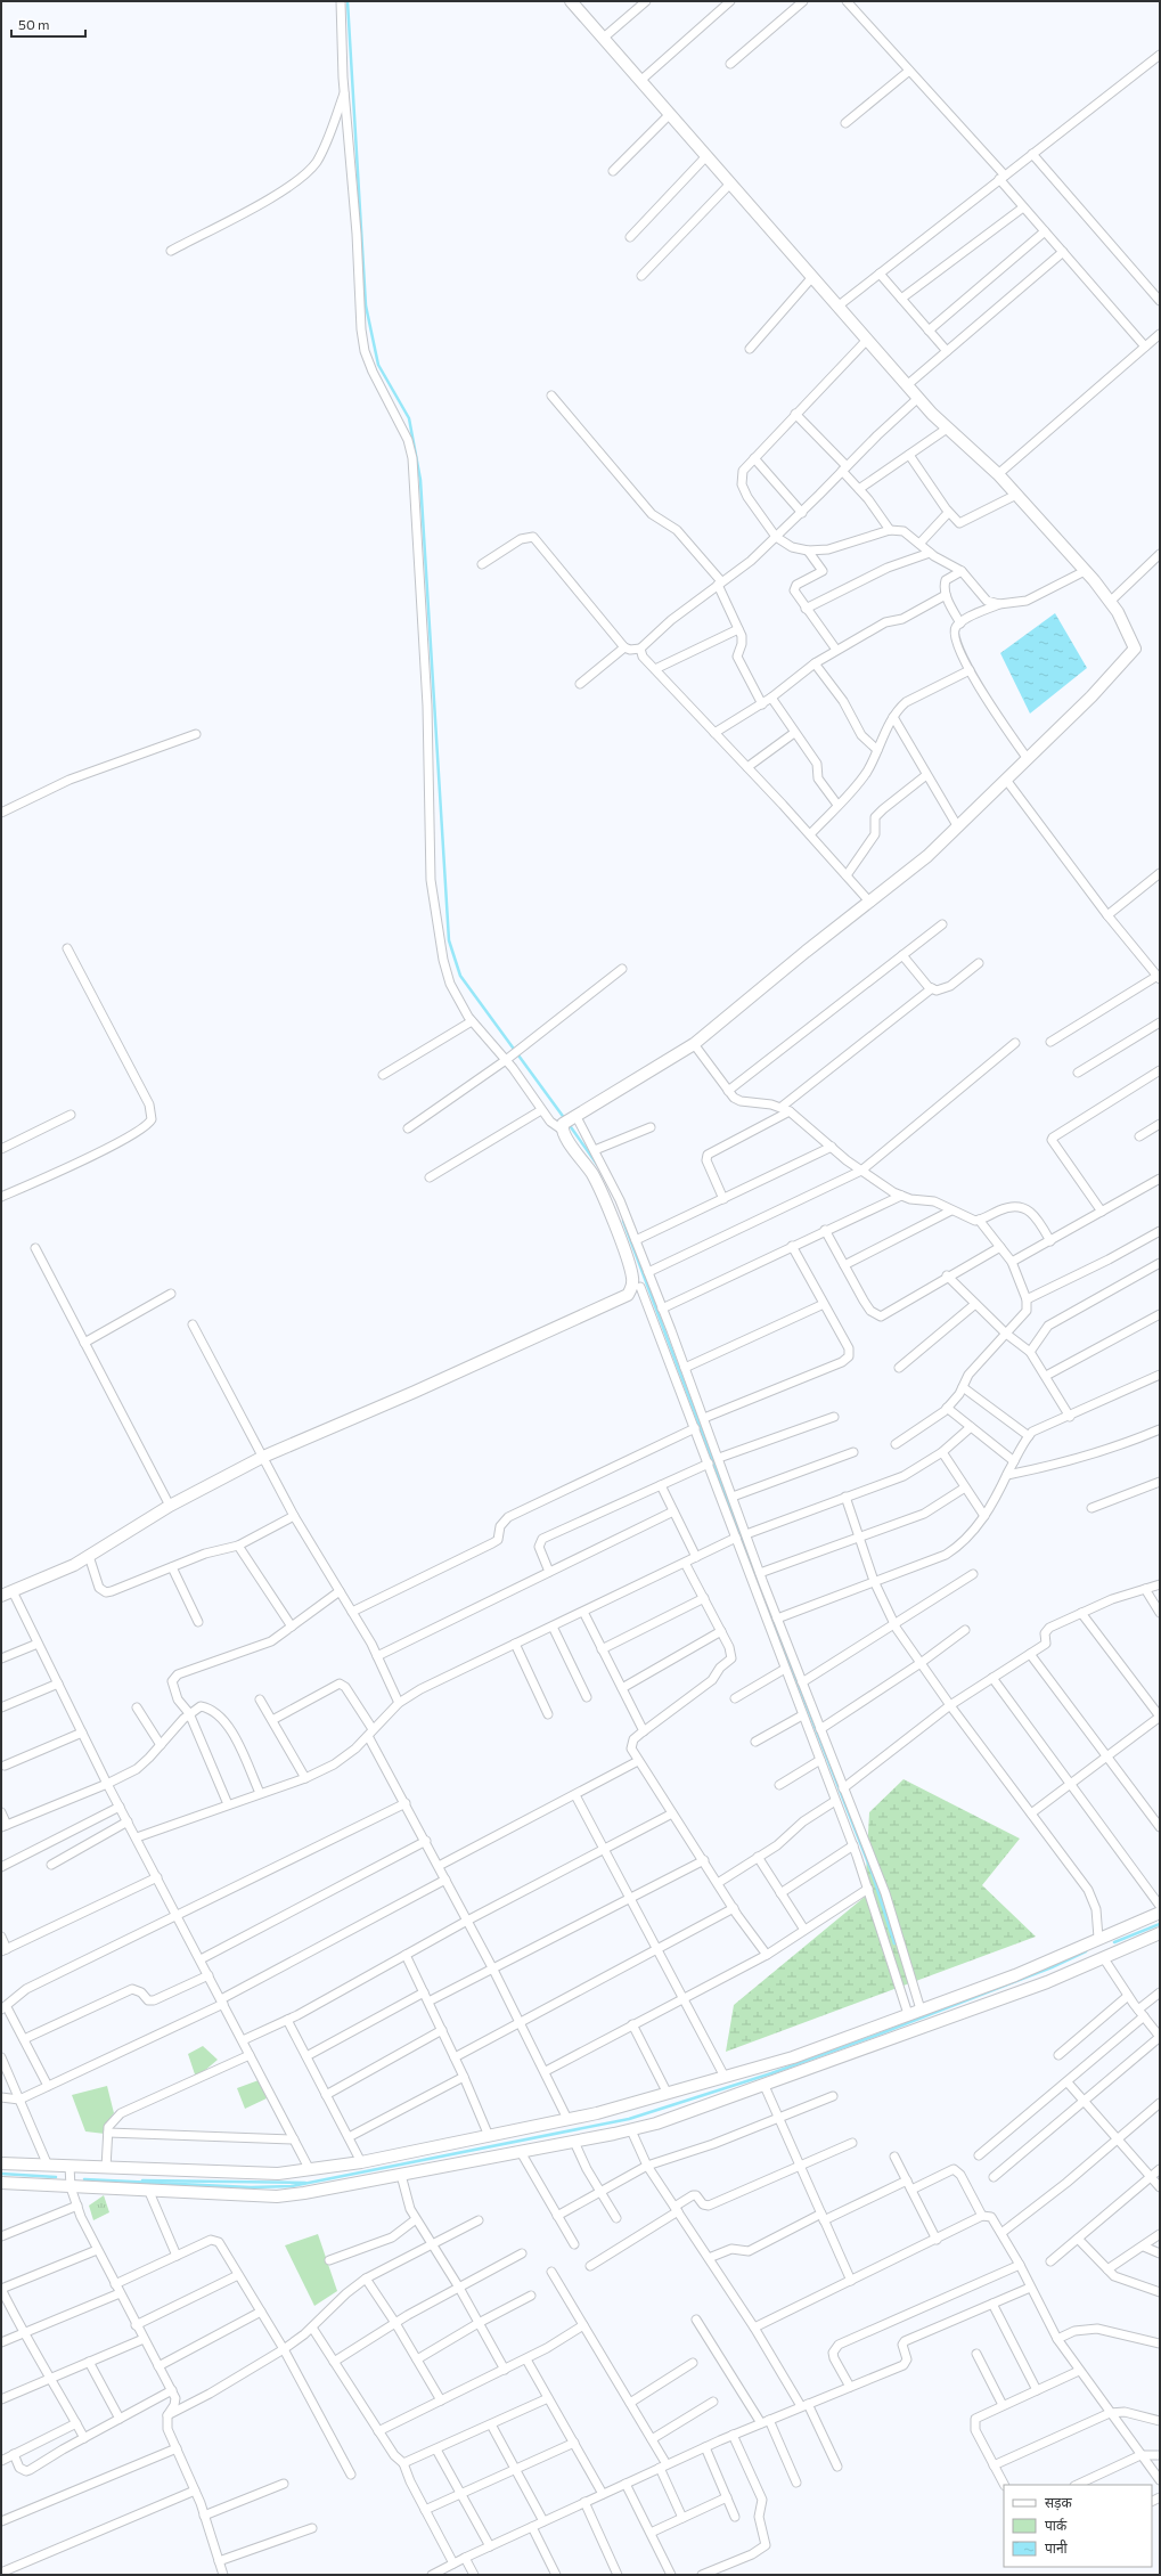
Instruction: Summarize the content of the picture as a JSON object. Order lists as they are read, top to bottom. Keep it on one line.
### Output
{"legend":["सड़क","पार्क","पानी"],"scale_bar":"50 m"}
